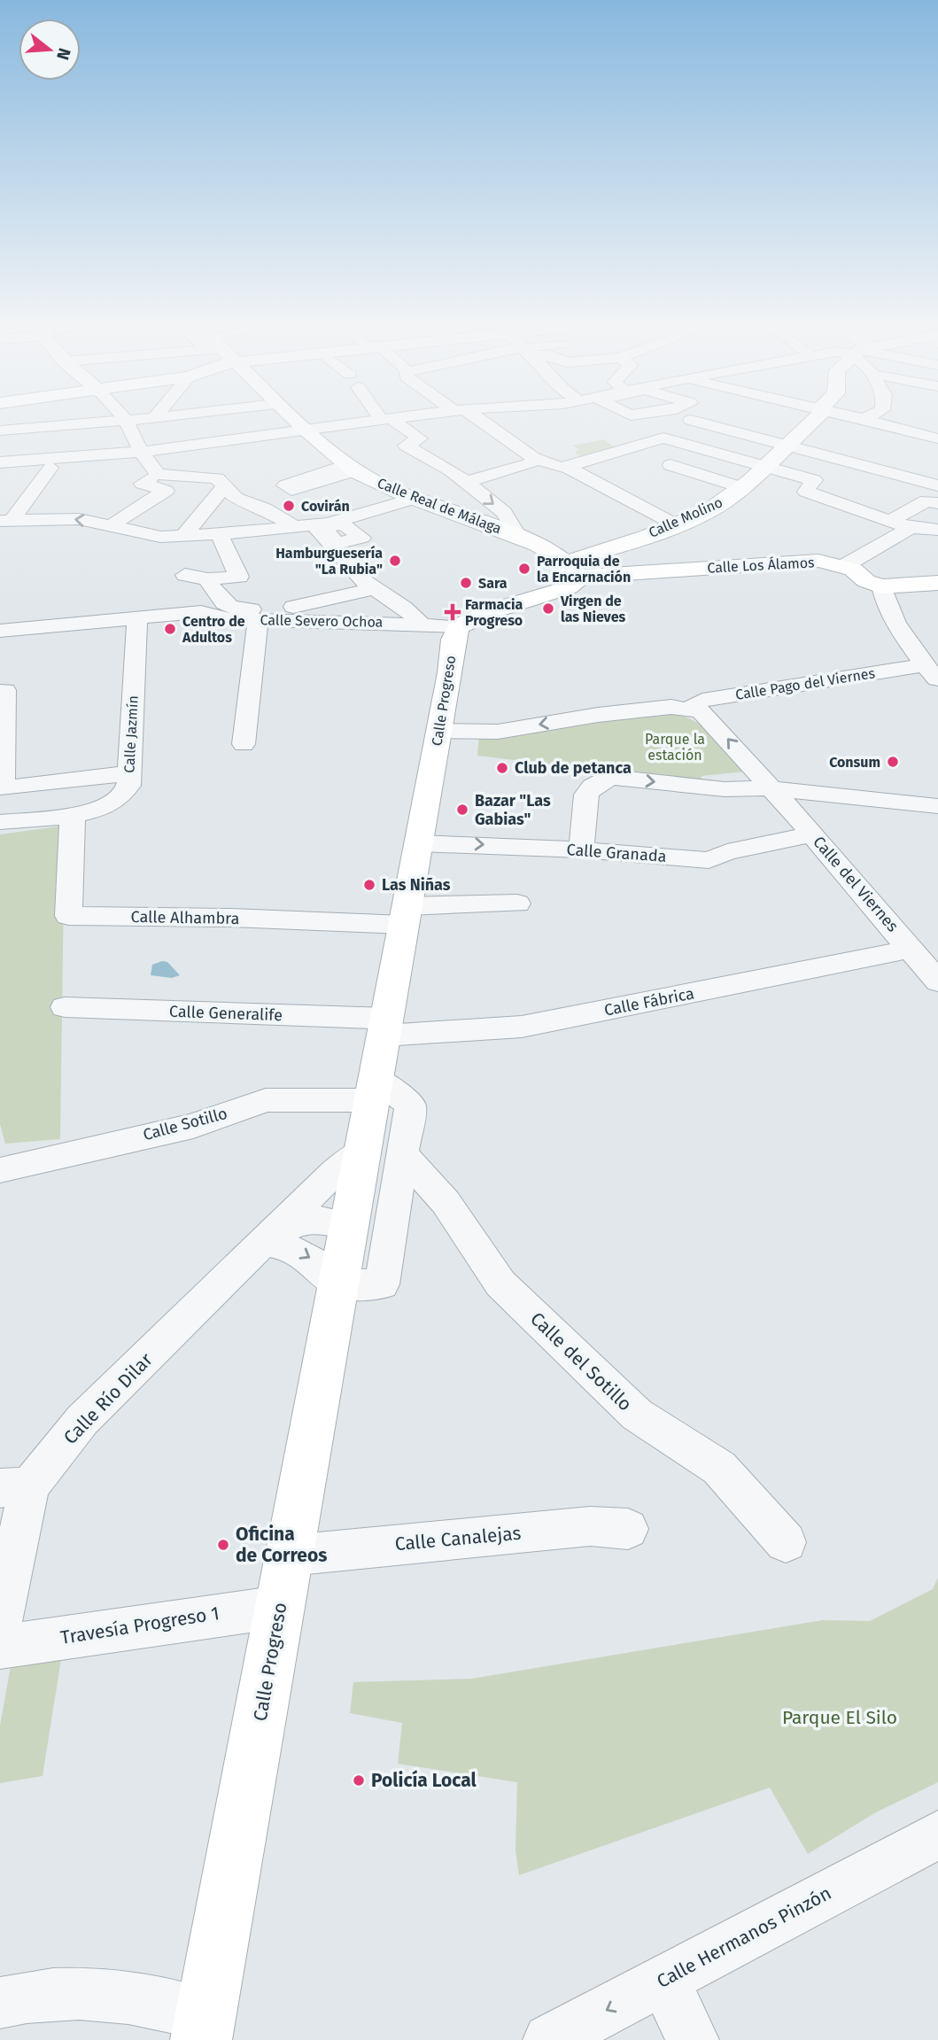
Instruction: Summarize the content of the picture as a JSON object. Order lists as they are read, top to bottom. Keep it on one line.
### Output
{"streets":{"street":["Calle Real de Málaga","Calle Molino","Calle Los Álamos","Calle Severo Ochoa","Calle Pago del Viernes","Calle Progreso","Calle Jazmín","Calle Granada","Calle del Viernes","Calle Alhambra","Calle Fábrica","Calle Generalife","Calle Sotillo","Calle del Sotillo","Calle Río Dilar","Calle Canalejas","Travesía Progreso 1","Calle Hermanos Pinzón"]},"crossings":[["Calle Real de Málaga","Calle Molino"],["Calle Real de Málaga","Calle Los Álamos"],["Calle Molino","Calle Los Álamos"],["Calle Severo Ochoa","Calle Progreso"],["Calle Severo Ochoa","Calle Jazmín"],["Calle Pago del Viernes","Calle del Viernes"],["Calle Progreso","Calle Granada"],["Calle Progreso","Calle Alhambra"],["Calle Progreso","Calle Fábrica"],["Calle Progreso","Calle Generalife"],["Calle Progreso","Calle Sotillo"],["Calle Progreso","Calle Río Dilar"],["Calle Progreso","Calle Canalejas"],["Calle Progreso","Travesía Progreso 1"],["Calle Jazmín","Calle Alhambra"],["Calle Granada","Calle del Viernes"],["Calle del Viernes","Calle Fábrica"],["Calle Fábrica","Calle Generalife"]],"parks":["Parque la estación","Parque El Silo"],"places":{"other":["Covirán","Hamburguesería \"La Rubia\"","Parroquia de la Encarnación","Sara","Virgen de las Nieves","Centro de Adultos","Consum","Club de petanca","Bazar \"Las Gabias\"","Las Niñas","Oficina de Correos","Policía Local"],"health":["Farmacia Progreso"]},"north":"right"}
